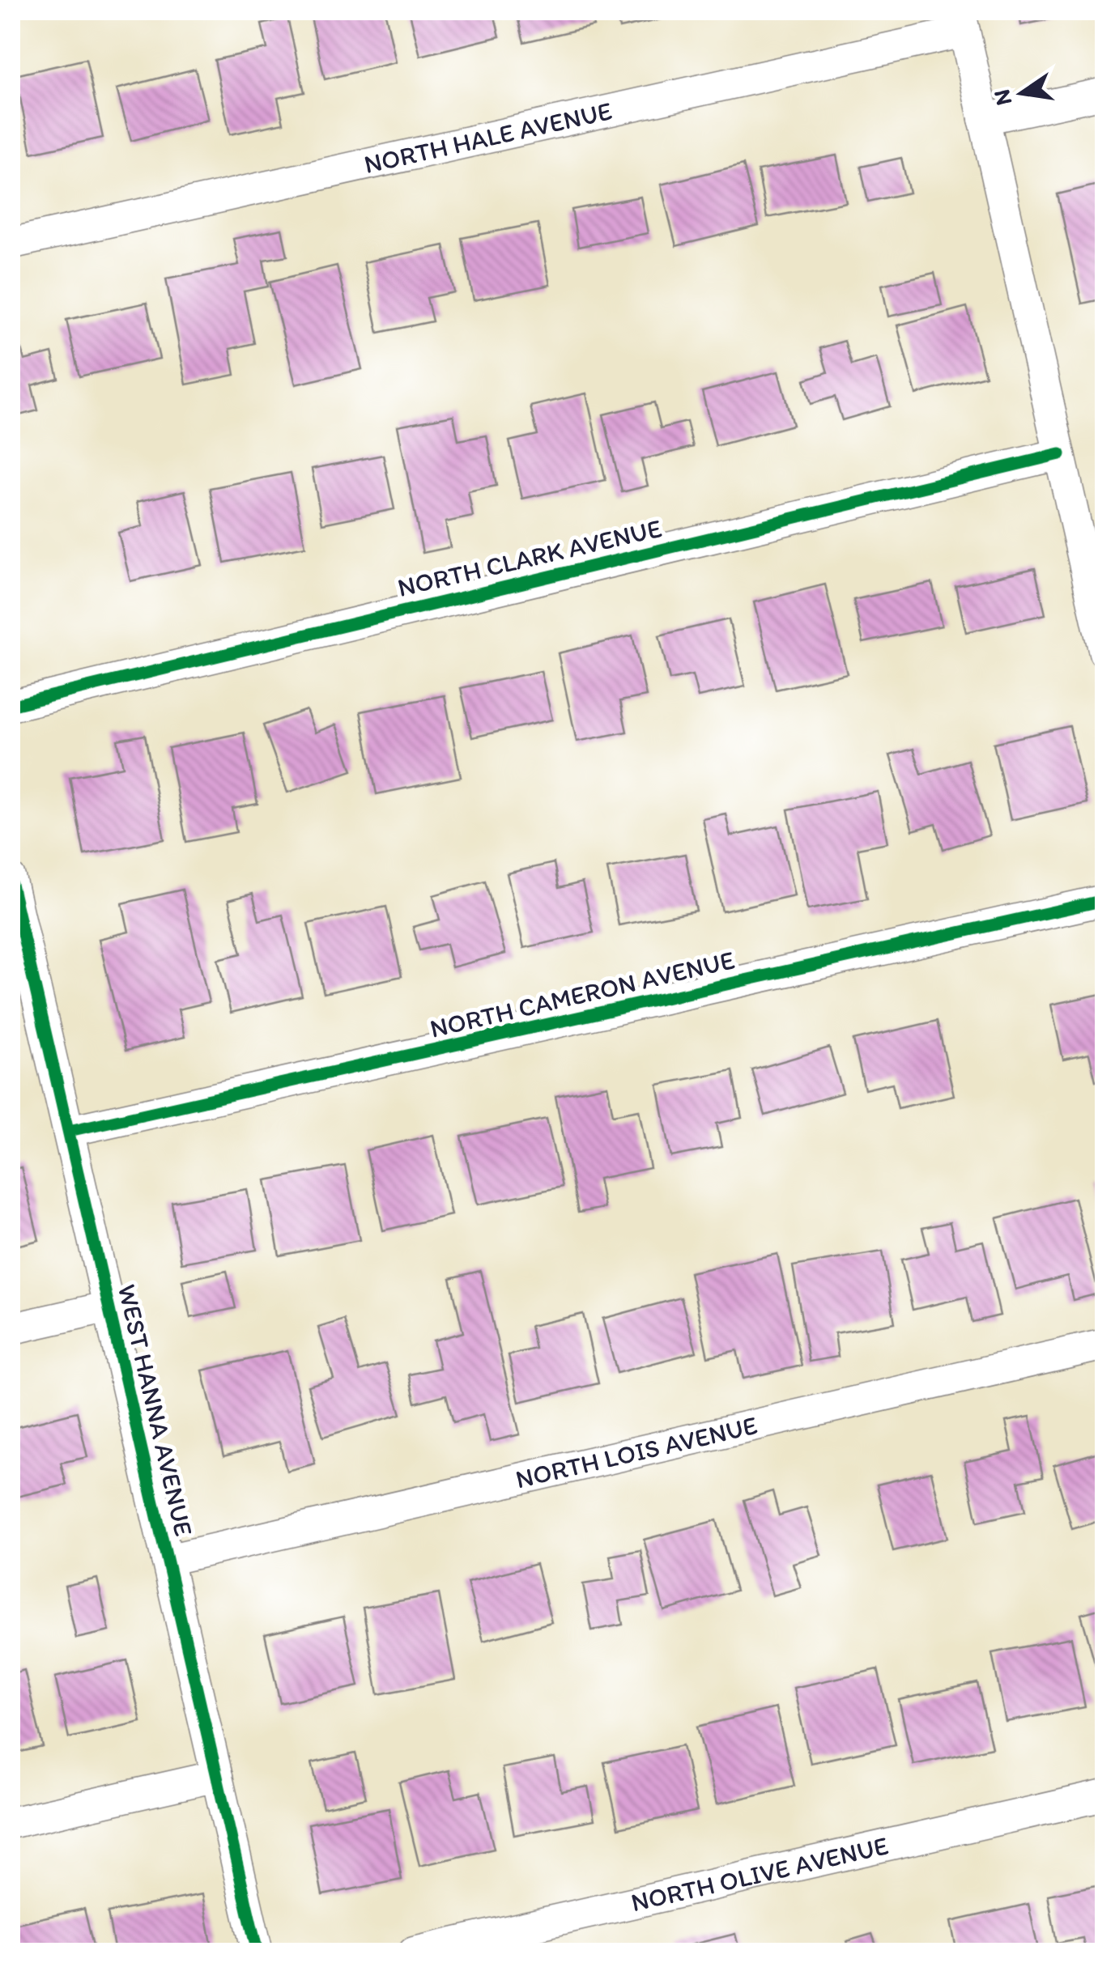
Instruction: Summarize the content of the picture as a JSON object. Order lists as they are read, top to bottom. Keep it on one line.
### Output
{"streets":{"street":["NORTH HALE AVENUE","NORTH CLARK AVENUE","NORTH CAMERON AVENUE","WEST HANNA AVENUE","NORTH LOIS AVENUE","NORTH OLIVE AVENUE"]},"crossings":[["NORTH CAMERON AVENUE","WEST HANNA AVENUE"],["WEST HANNA AVENUE","NORTH LOIS AVENUE"]],"north":"left"}
